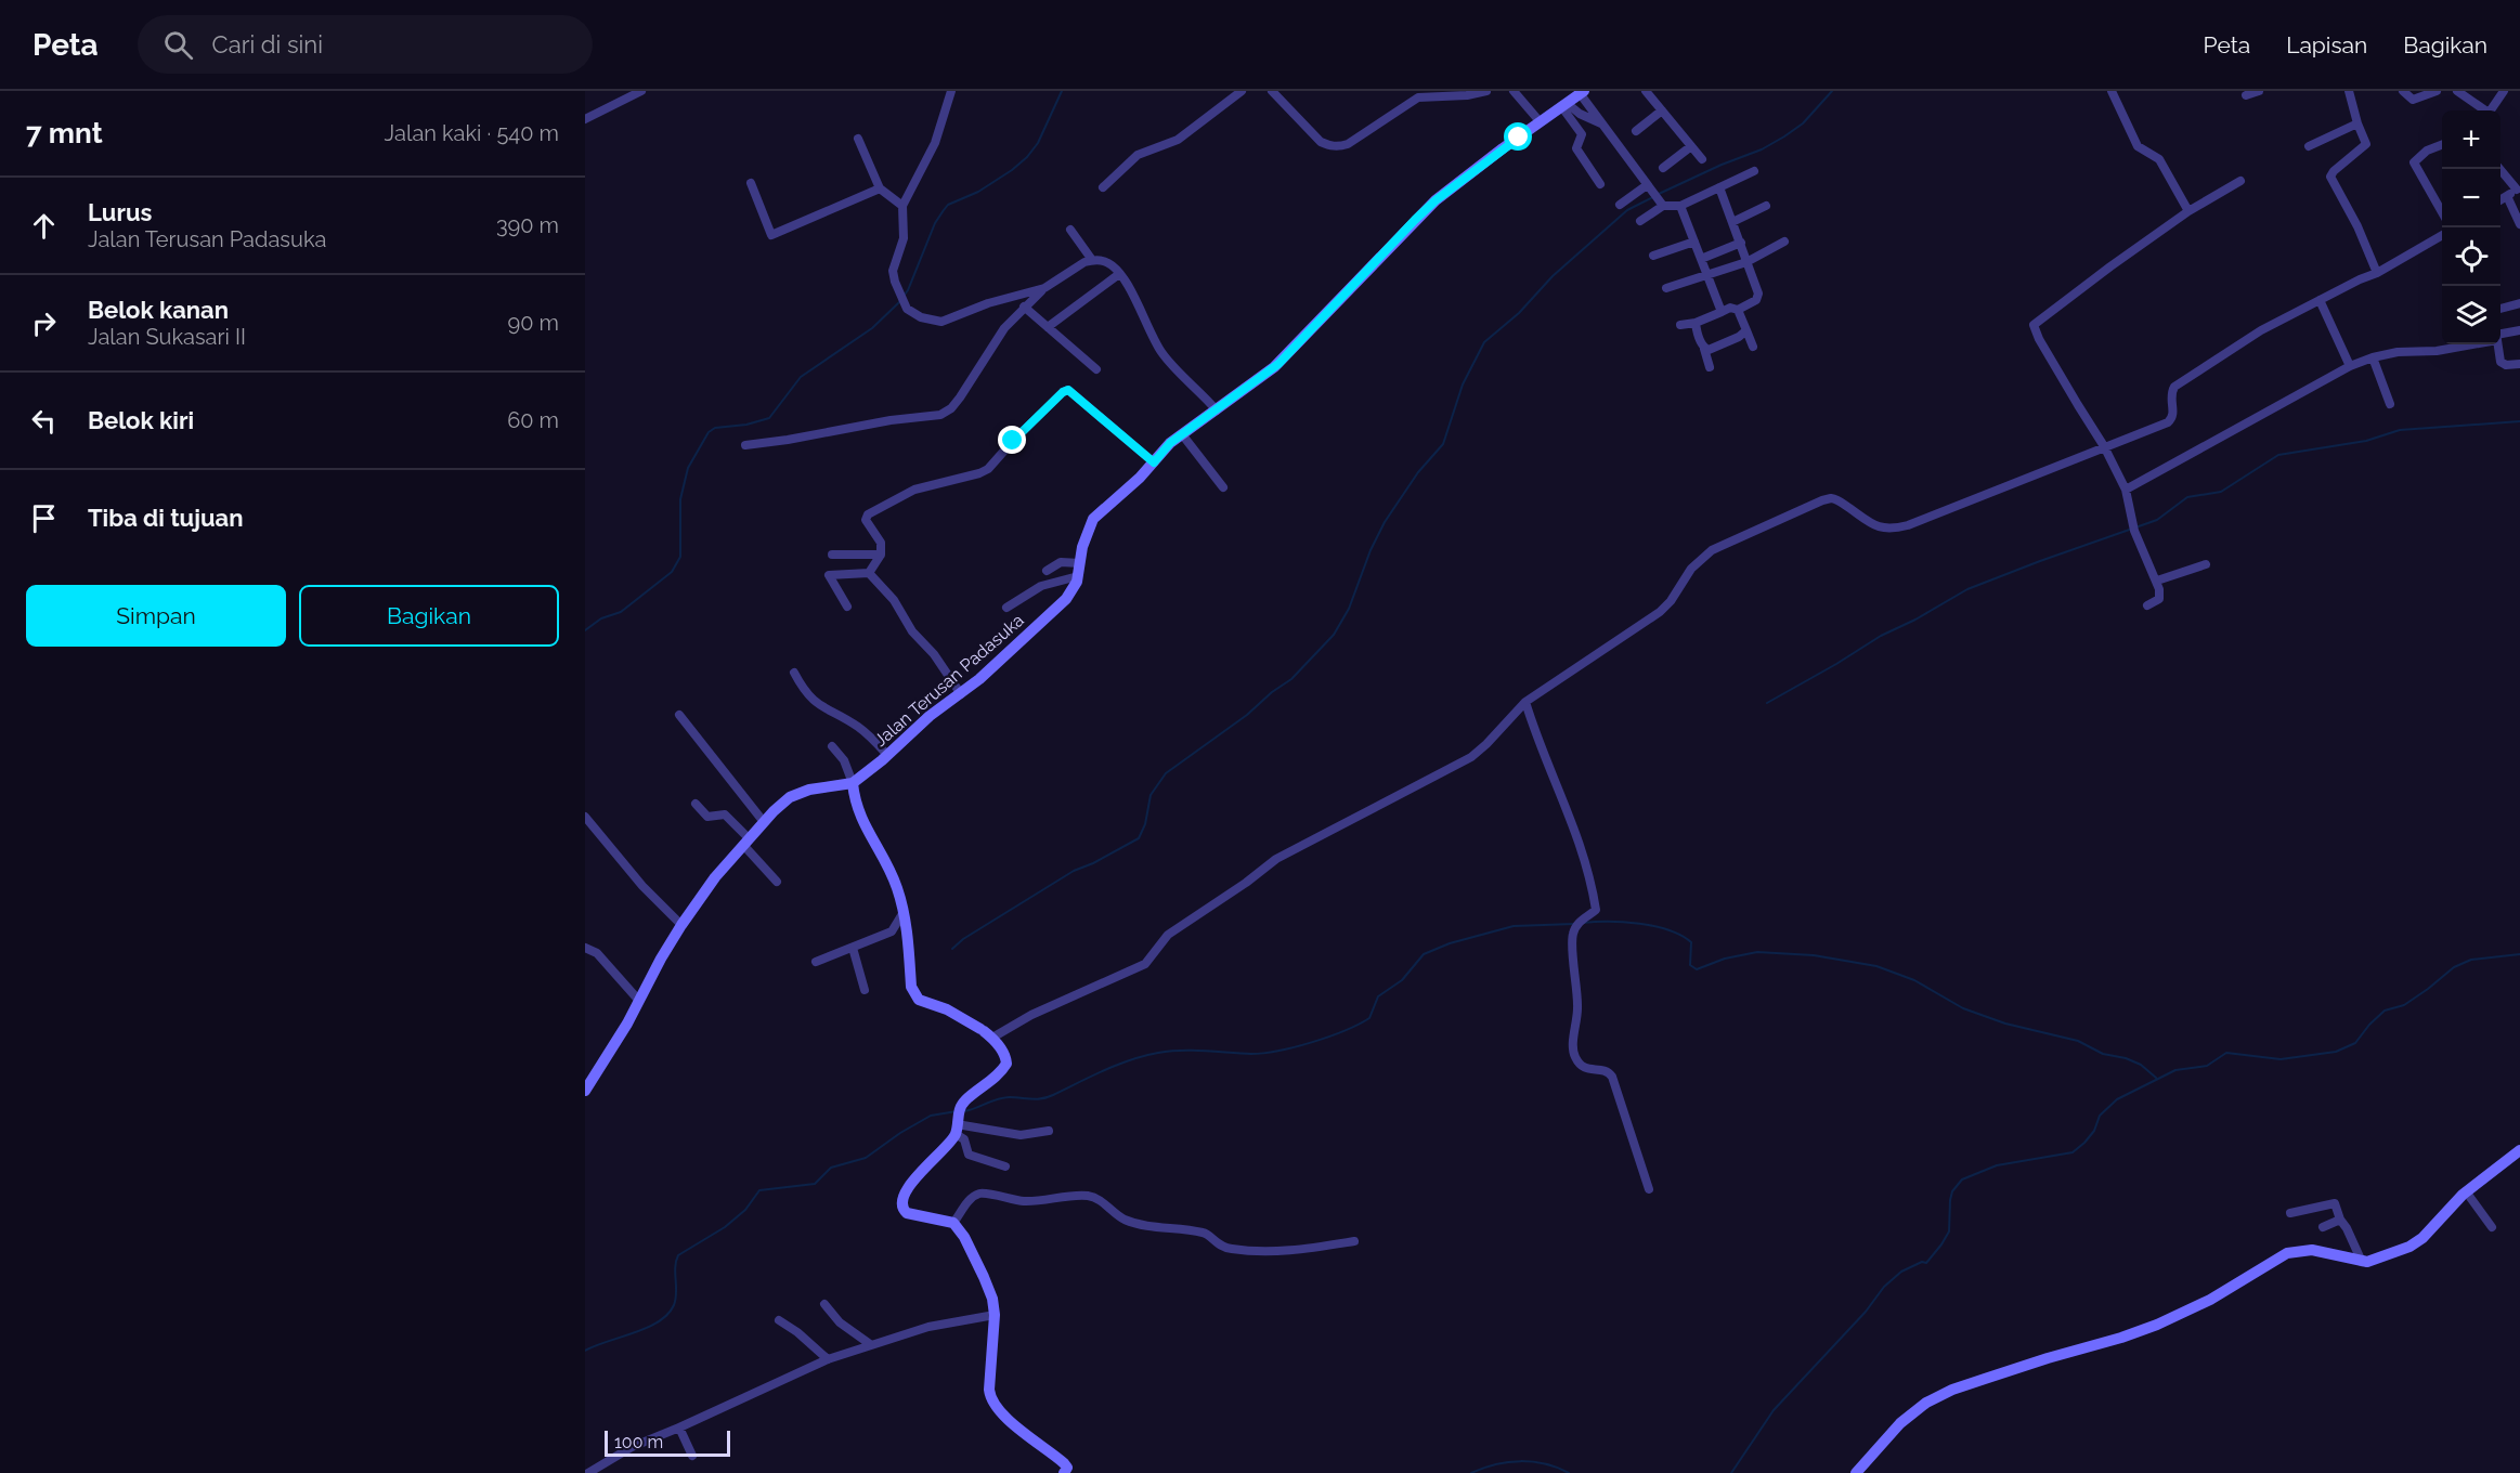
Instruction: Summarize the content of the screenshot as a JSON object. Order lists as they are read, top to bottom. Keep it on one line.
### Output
{"streets":{"street":["Jalan Terusan Padasuka"]},"scale_bar":"100 m","page":{"header":"Peta","search":"Cari di sini","nav":["Peta","Lapisan","Bagikan"],"heading":["7 mnt","Jalan kaki · 540 m"],"map_buttons":["+","−"],"list":[["Lurus","Jalan Terusan Padasuka","390 m"],["Belok kanan","Jalan Sukasari II","90 m"],["Belok kiri","60 m"],"Tiba di tujuan"],"buttons":["Simpan","Bagikan"],"scale":"100 m"}}
